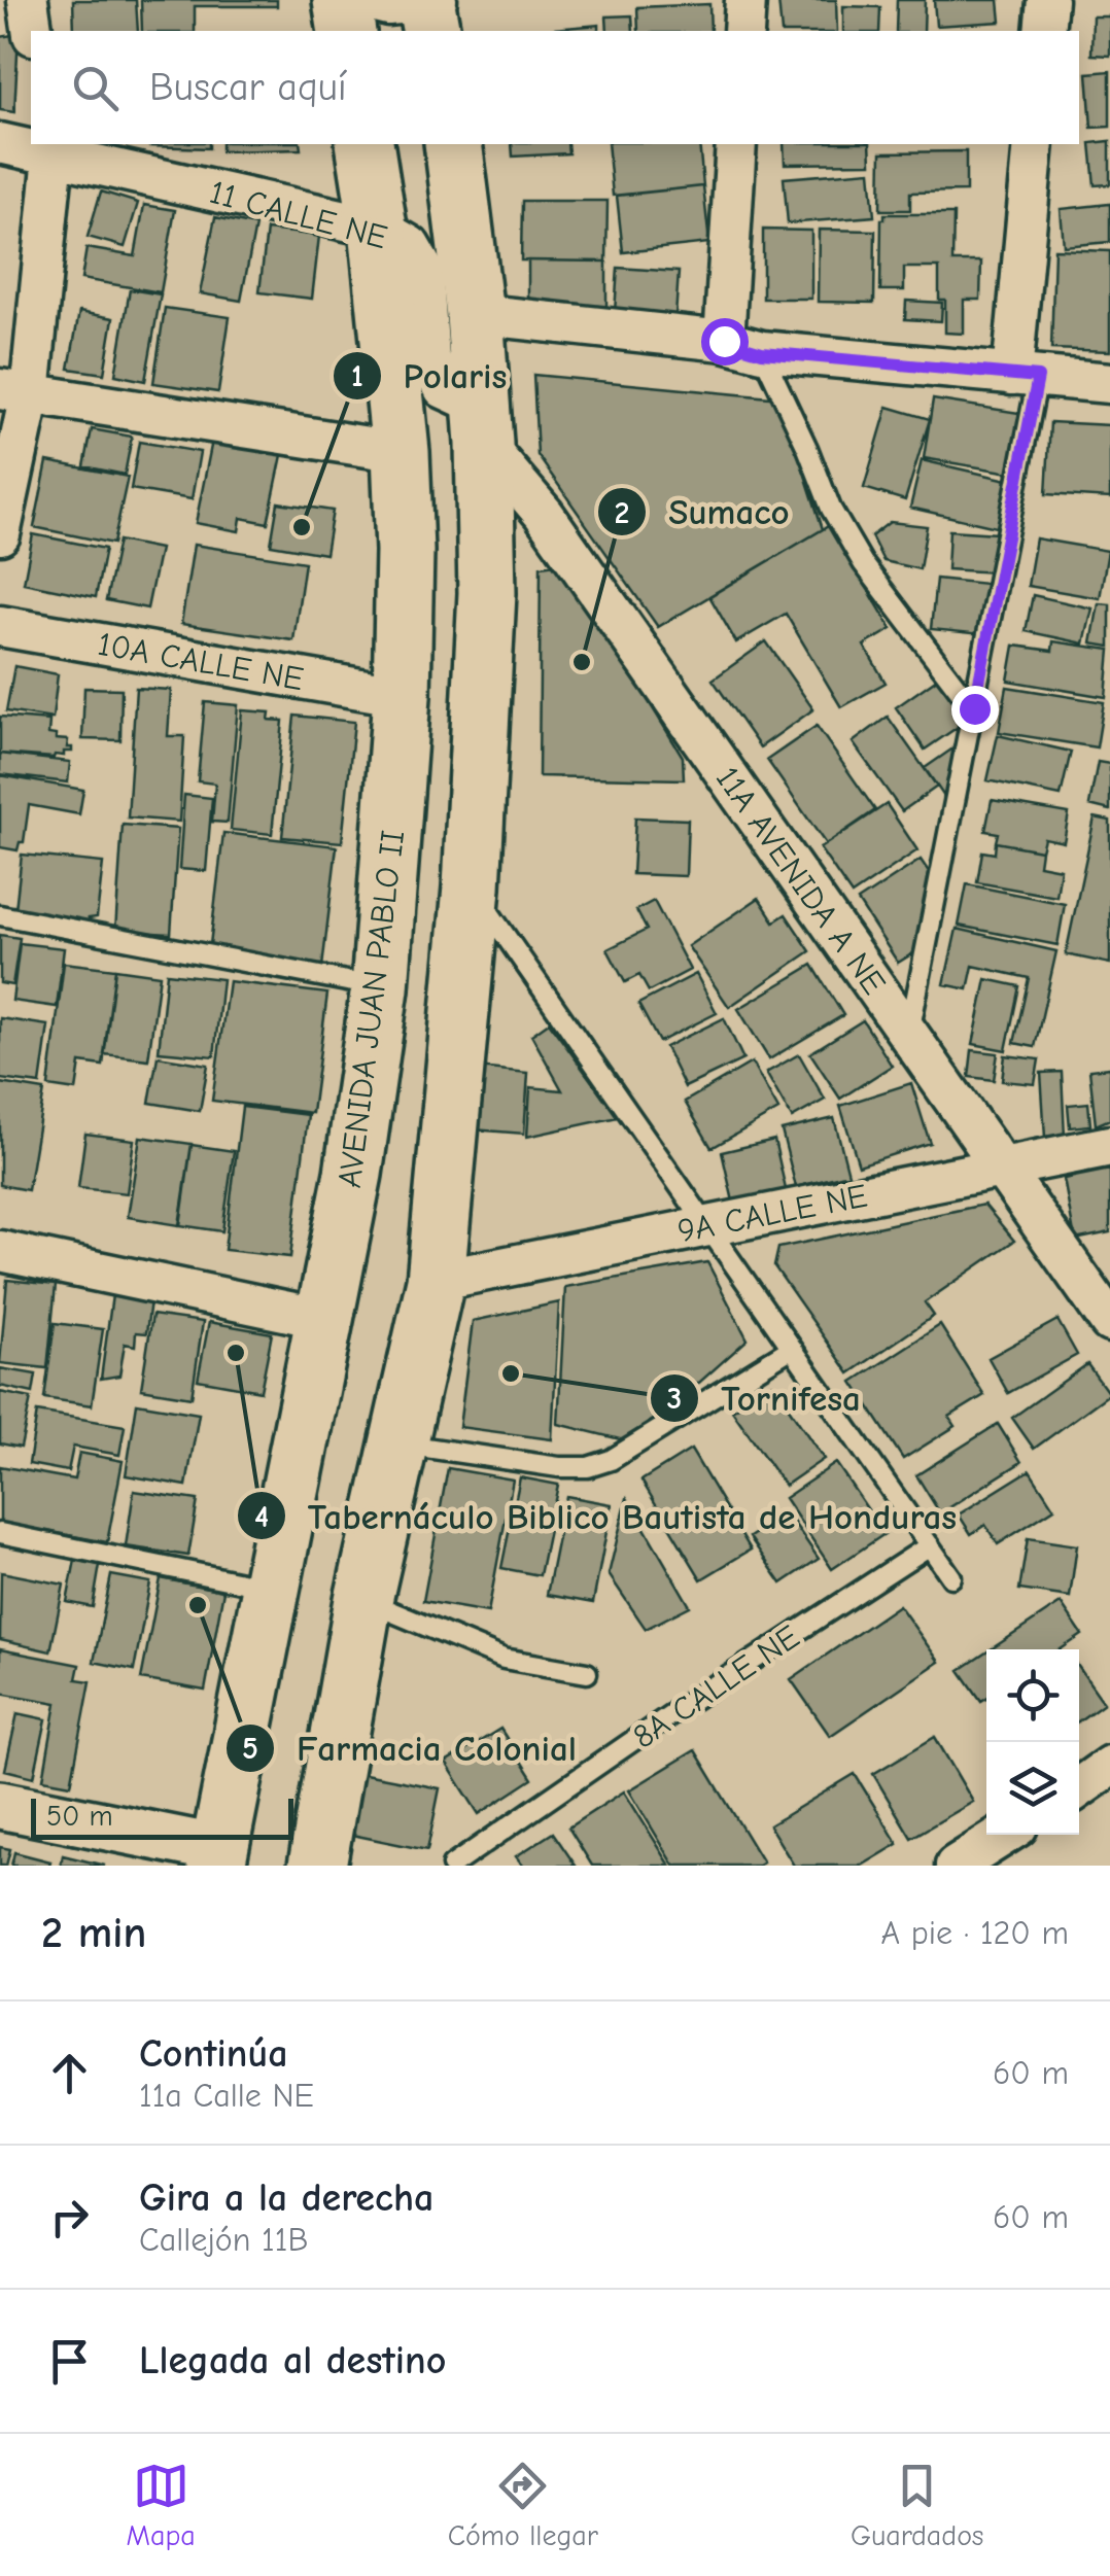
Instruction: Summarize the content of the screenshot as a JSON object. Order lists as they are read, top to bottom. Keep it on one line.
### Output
{"streets":{"highway":["AVENIDA JUAN PABLO II"],"street":["11 CALLE NE","10A CALLE NE","11A AVENIDA A NE","9A CALLE NE"],"lane":["8A CALLE NE"]},"crossings":[["11 CALLE NE","11A AVENIDA A NE"],["11 CALLE NE","AVENIDA JUAN PABLO II"],["10A CALLE NE","AVENIDA JUAN PABLO II"],["11A AVENIDA A NE","9A CALLE NE"]],"places":["Polaris","Sumaco","Tabernáculo Biblico Bautista de Honduras","Tornifesa","Farmacia Colonial"],"scale_bar":"50 m","page":{"search":"Buscar aquí","scale":"50 m","heading":["2 min","A pie · 120 m"],"list":[["Continúa","11a Calle NE","60 m"],["Gira a la derecha","Callejón 11B","60 m"],"Llegada al destino"],"nav":["Mapa","Cómo llegar","Guardados"]}}
